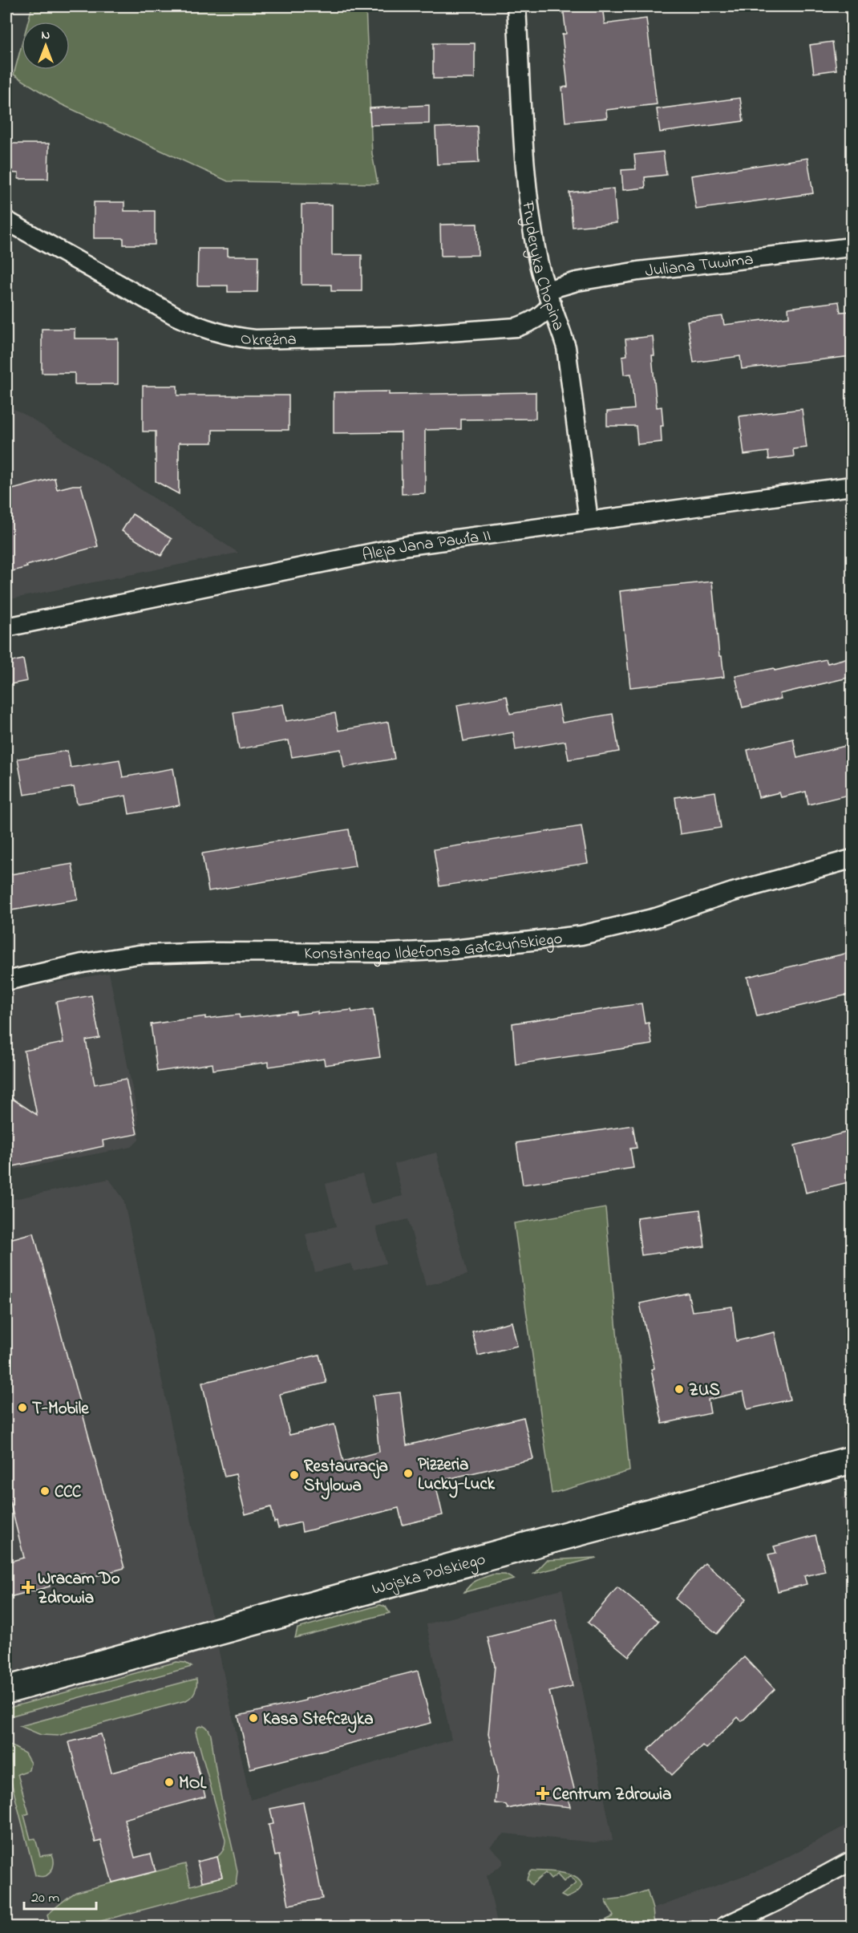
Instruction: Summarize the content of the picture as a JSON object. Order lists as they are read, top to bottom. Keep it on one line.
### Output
{"streets":{"street":["Fryderyka Chopina","Juliana Tuwima","Okrężna","Aleja Jana Pawła II","Konstantego Ildefonsa Gałczyńskiego","Wojska Polskiego"]},"crossings":[["Fryderyka Chopina","Juliana Tuwima"],["Fryderyka Chopina","Okrężna"],["Fryderyka Chopina","Aleja Jana Pawła II"],["Juliana Tuwima","Okrężna"]],"places":{"other":["ZUS","T-Mobile","Pizzeria Lucky-Luck","Restauracja Stylowa","CCC","Kasa Stefczyka","MOL"],"health":["Wracam Do Zdrowia","Centrum Zdrowia"]},"scale_bar":"20 m","north":"top"}
